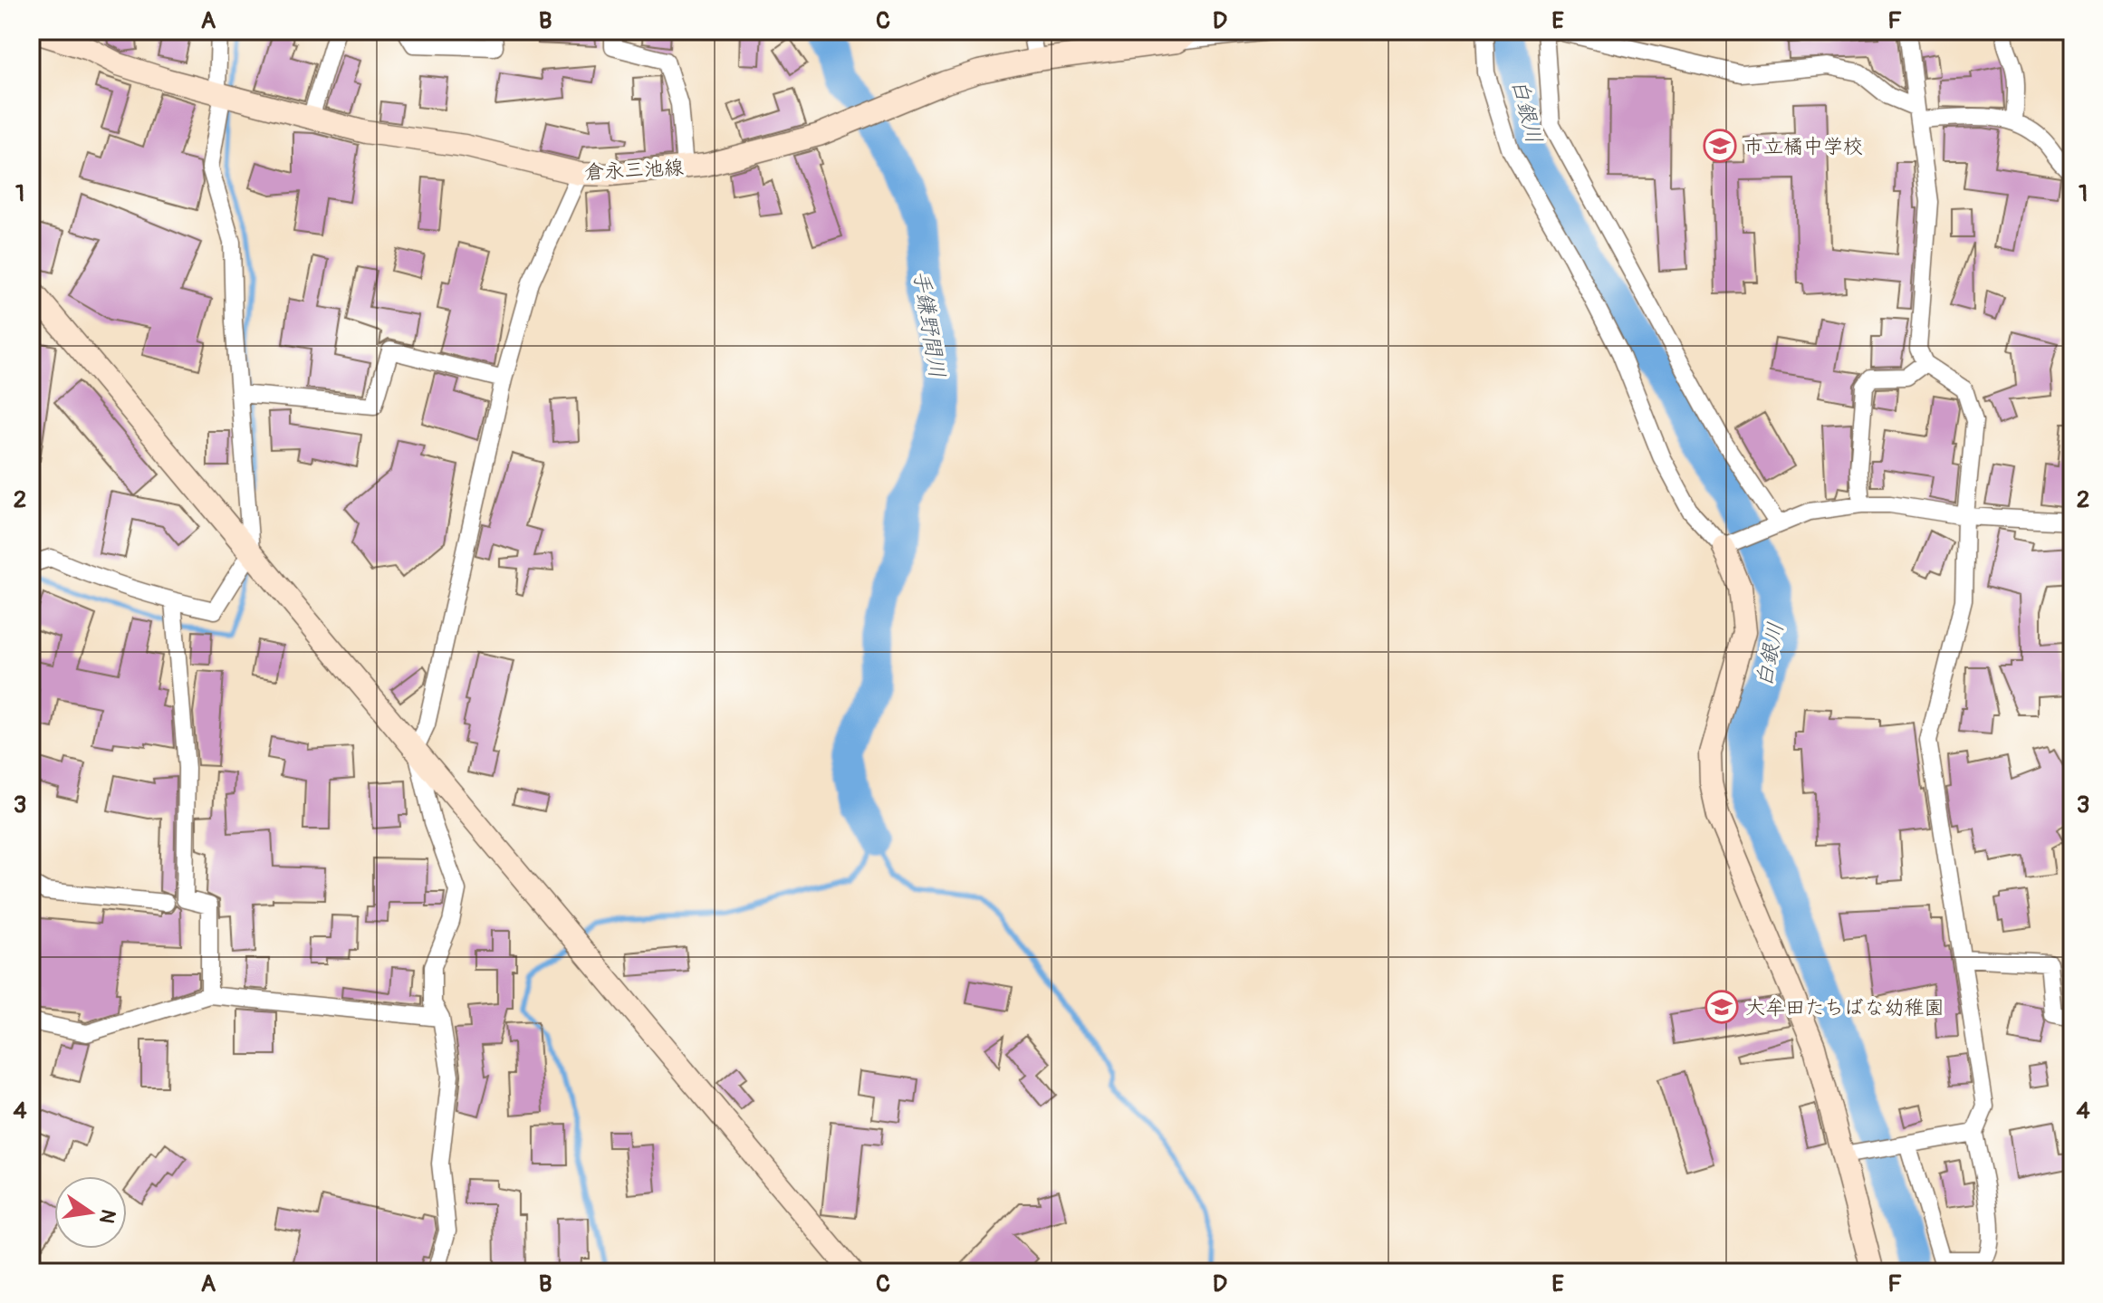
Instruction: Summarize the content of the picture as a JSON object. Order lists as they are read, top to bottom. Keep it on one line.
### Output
{"streets":{"street":["倉永三池線"]},"water":["白銀川","手鎌野間川"],"places":{"school or university":["市立橘中学校","大牟田たちばな幼稚園"]},"north":"right","grid":{"columns":["A","B","C","D","E","F"],"rows":["1","2","3","4"]}}
